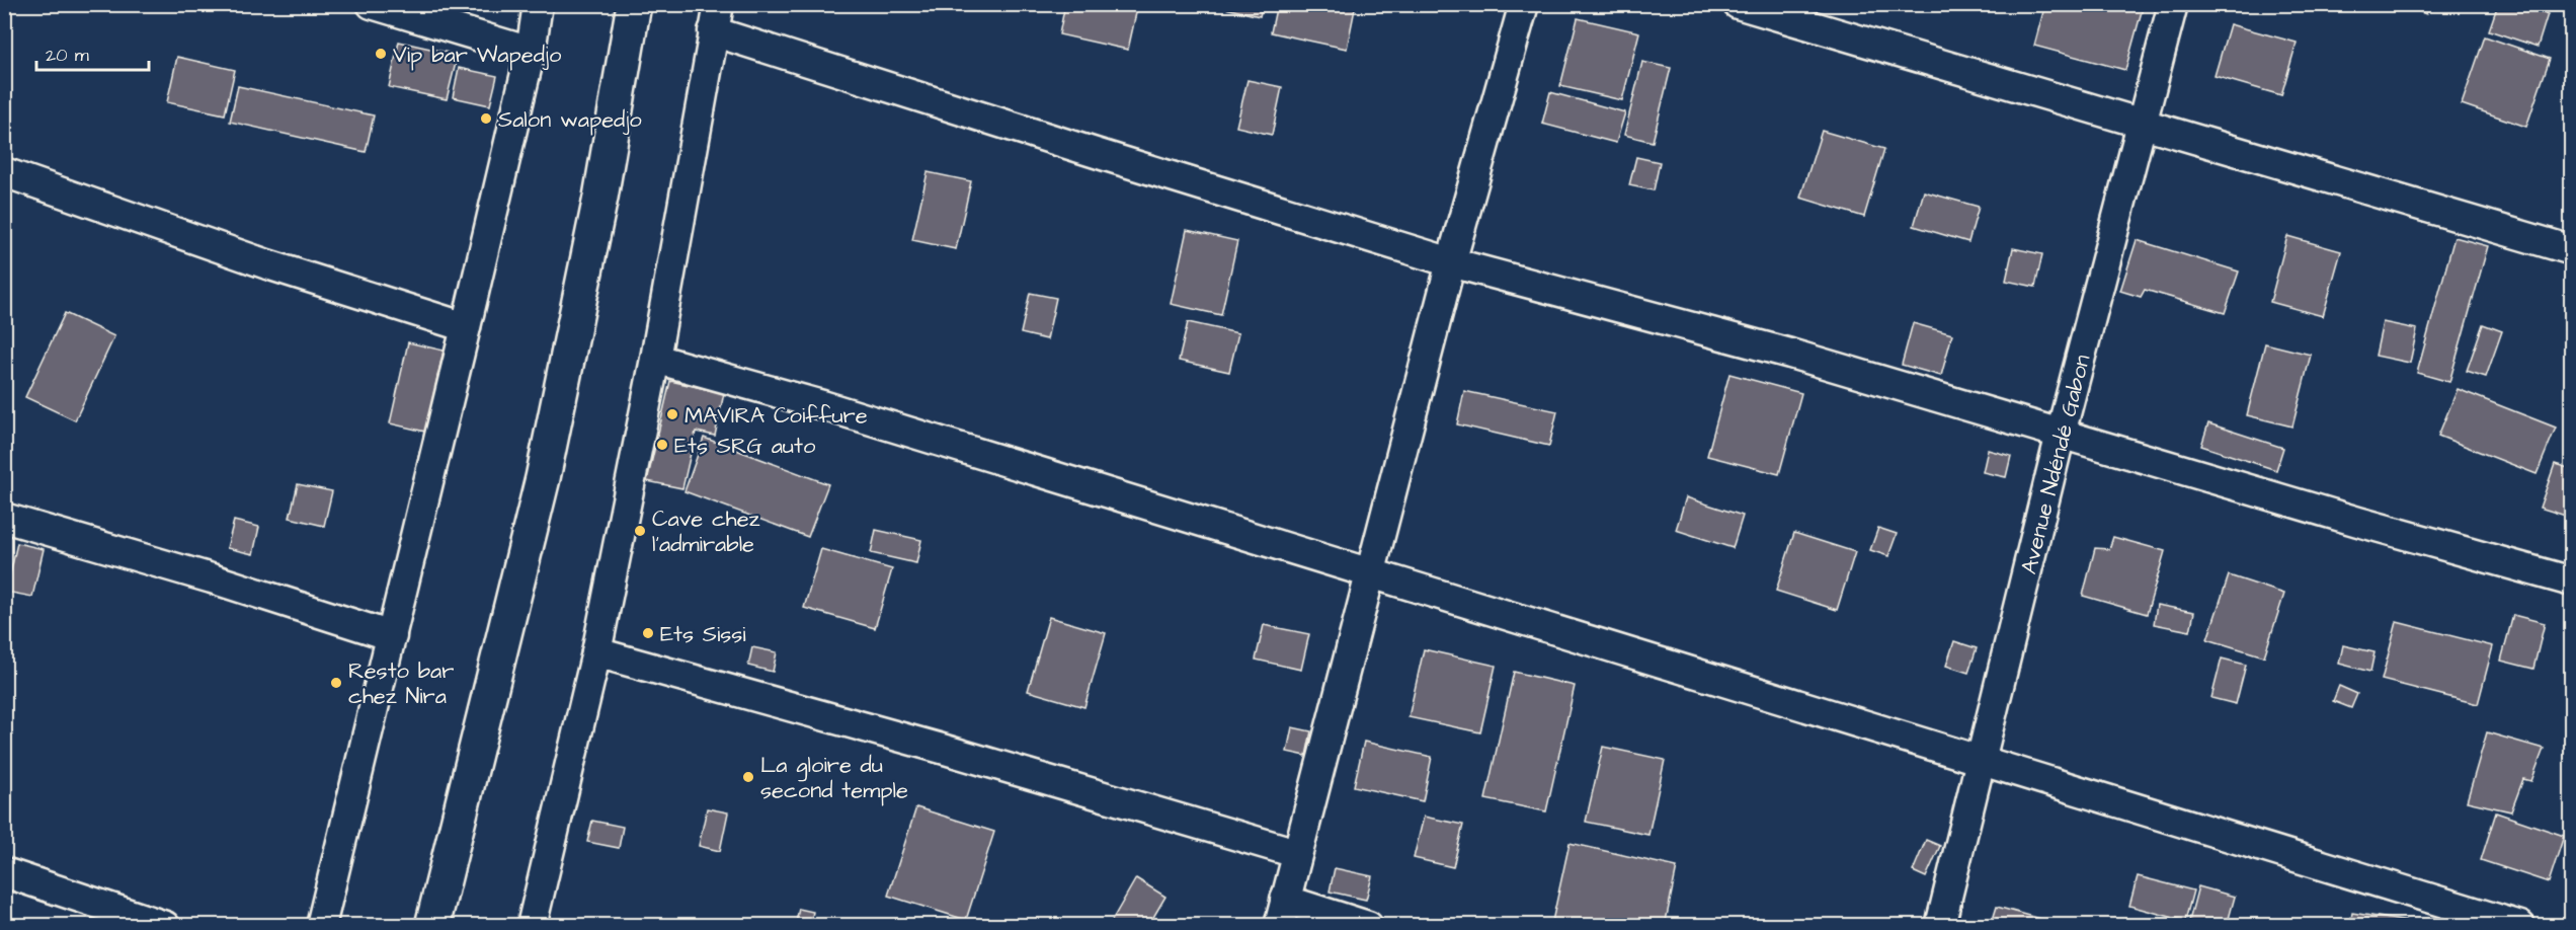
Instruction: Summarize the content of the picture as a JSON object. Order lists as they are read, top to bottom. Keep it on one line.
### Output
{"streets":{"street":["Avenue Ndéndé Gabon"]},"places":["Vip bar Wapedjo","Salon wapedjo","MAVIRA Coiffure","Ets SRG auto","Cave chez l'admirable","Ets Sissi","Resto bar chez Nira","La gloire du second temple"],"scale_bar":"20 m"}
